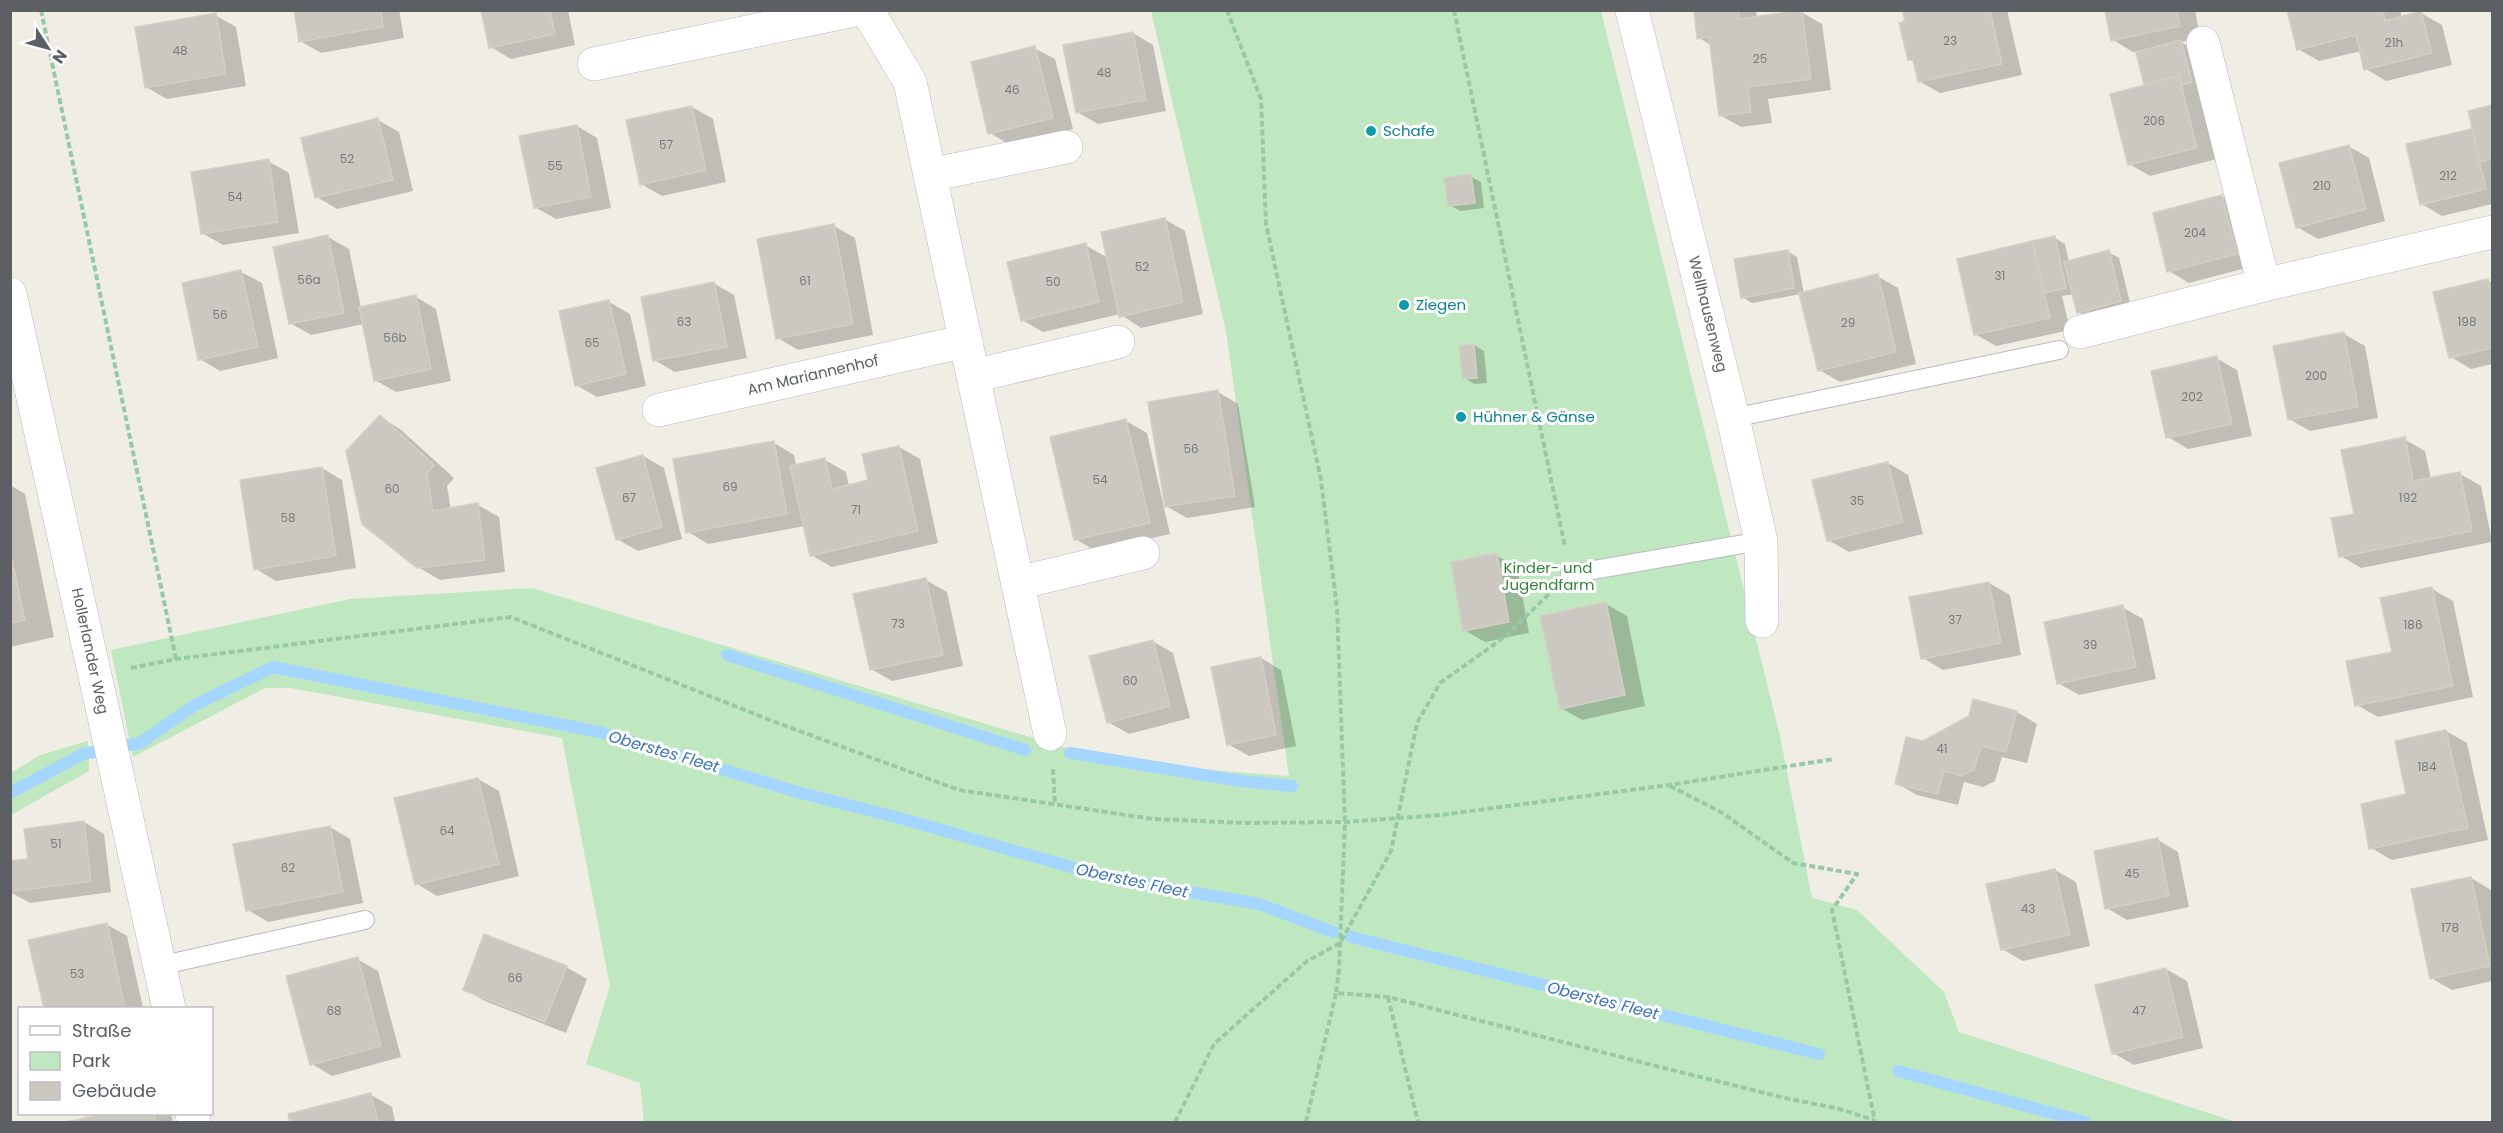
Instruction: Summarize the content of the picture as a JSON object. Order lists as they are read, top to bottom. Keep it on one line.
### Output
{"streets":{"street":["Wellhausenweg","Am Mariannenhof","Hollerlander Weg"]},"water":["Oberstes Fleet"],"parks":["Kinder- und Jugendfarm"],"places":["Schafe","Ziegen","Hühner & Gänse"],"house_numbers":["23","21h","48","25","48","46","206","57","52","55","212","210","54","204","52","31","56a","61","50","56","63","198","29","56b","65","200","202","56","54","69","60","67","192","35","71","58","37","73","186","39","60","41","184","64","51","62","45","43","178","53","66","68","47"],"legend":["Straße","Park","Gebäude"],"north":"bottom right"}
